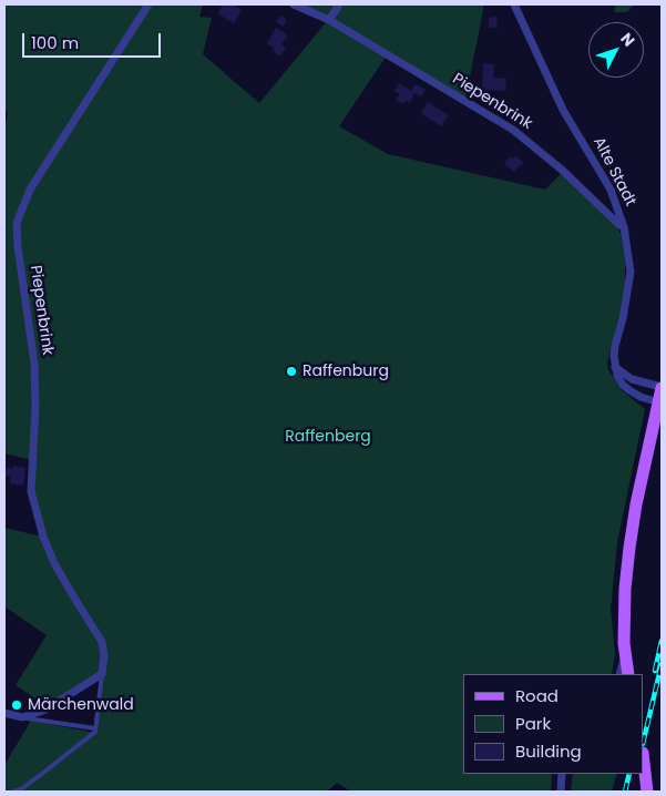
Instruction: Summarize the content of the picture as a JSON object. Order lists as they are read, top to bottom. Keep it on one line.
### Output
{"streets":{"street":["Piepenbrink","Alte Stadt"]},"crossings":[["Piepenbrink","Alte Stadt"]],"parks":["Raffenberg"],"places":["Raffenburg","Märchenwald"],"legend":["Road","Park","Building"],"scale_bar":"100 m","north":"top right"}
